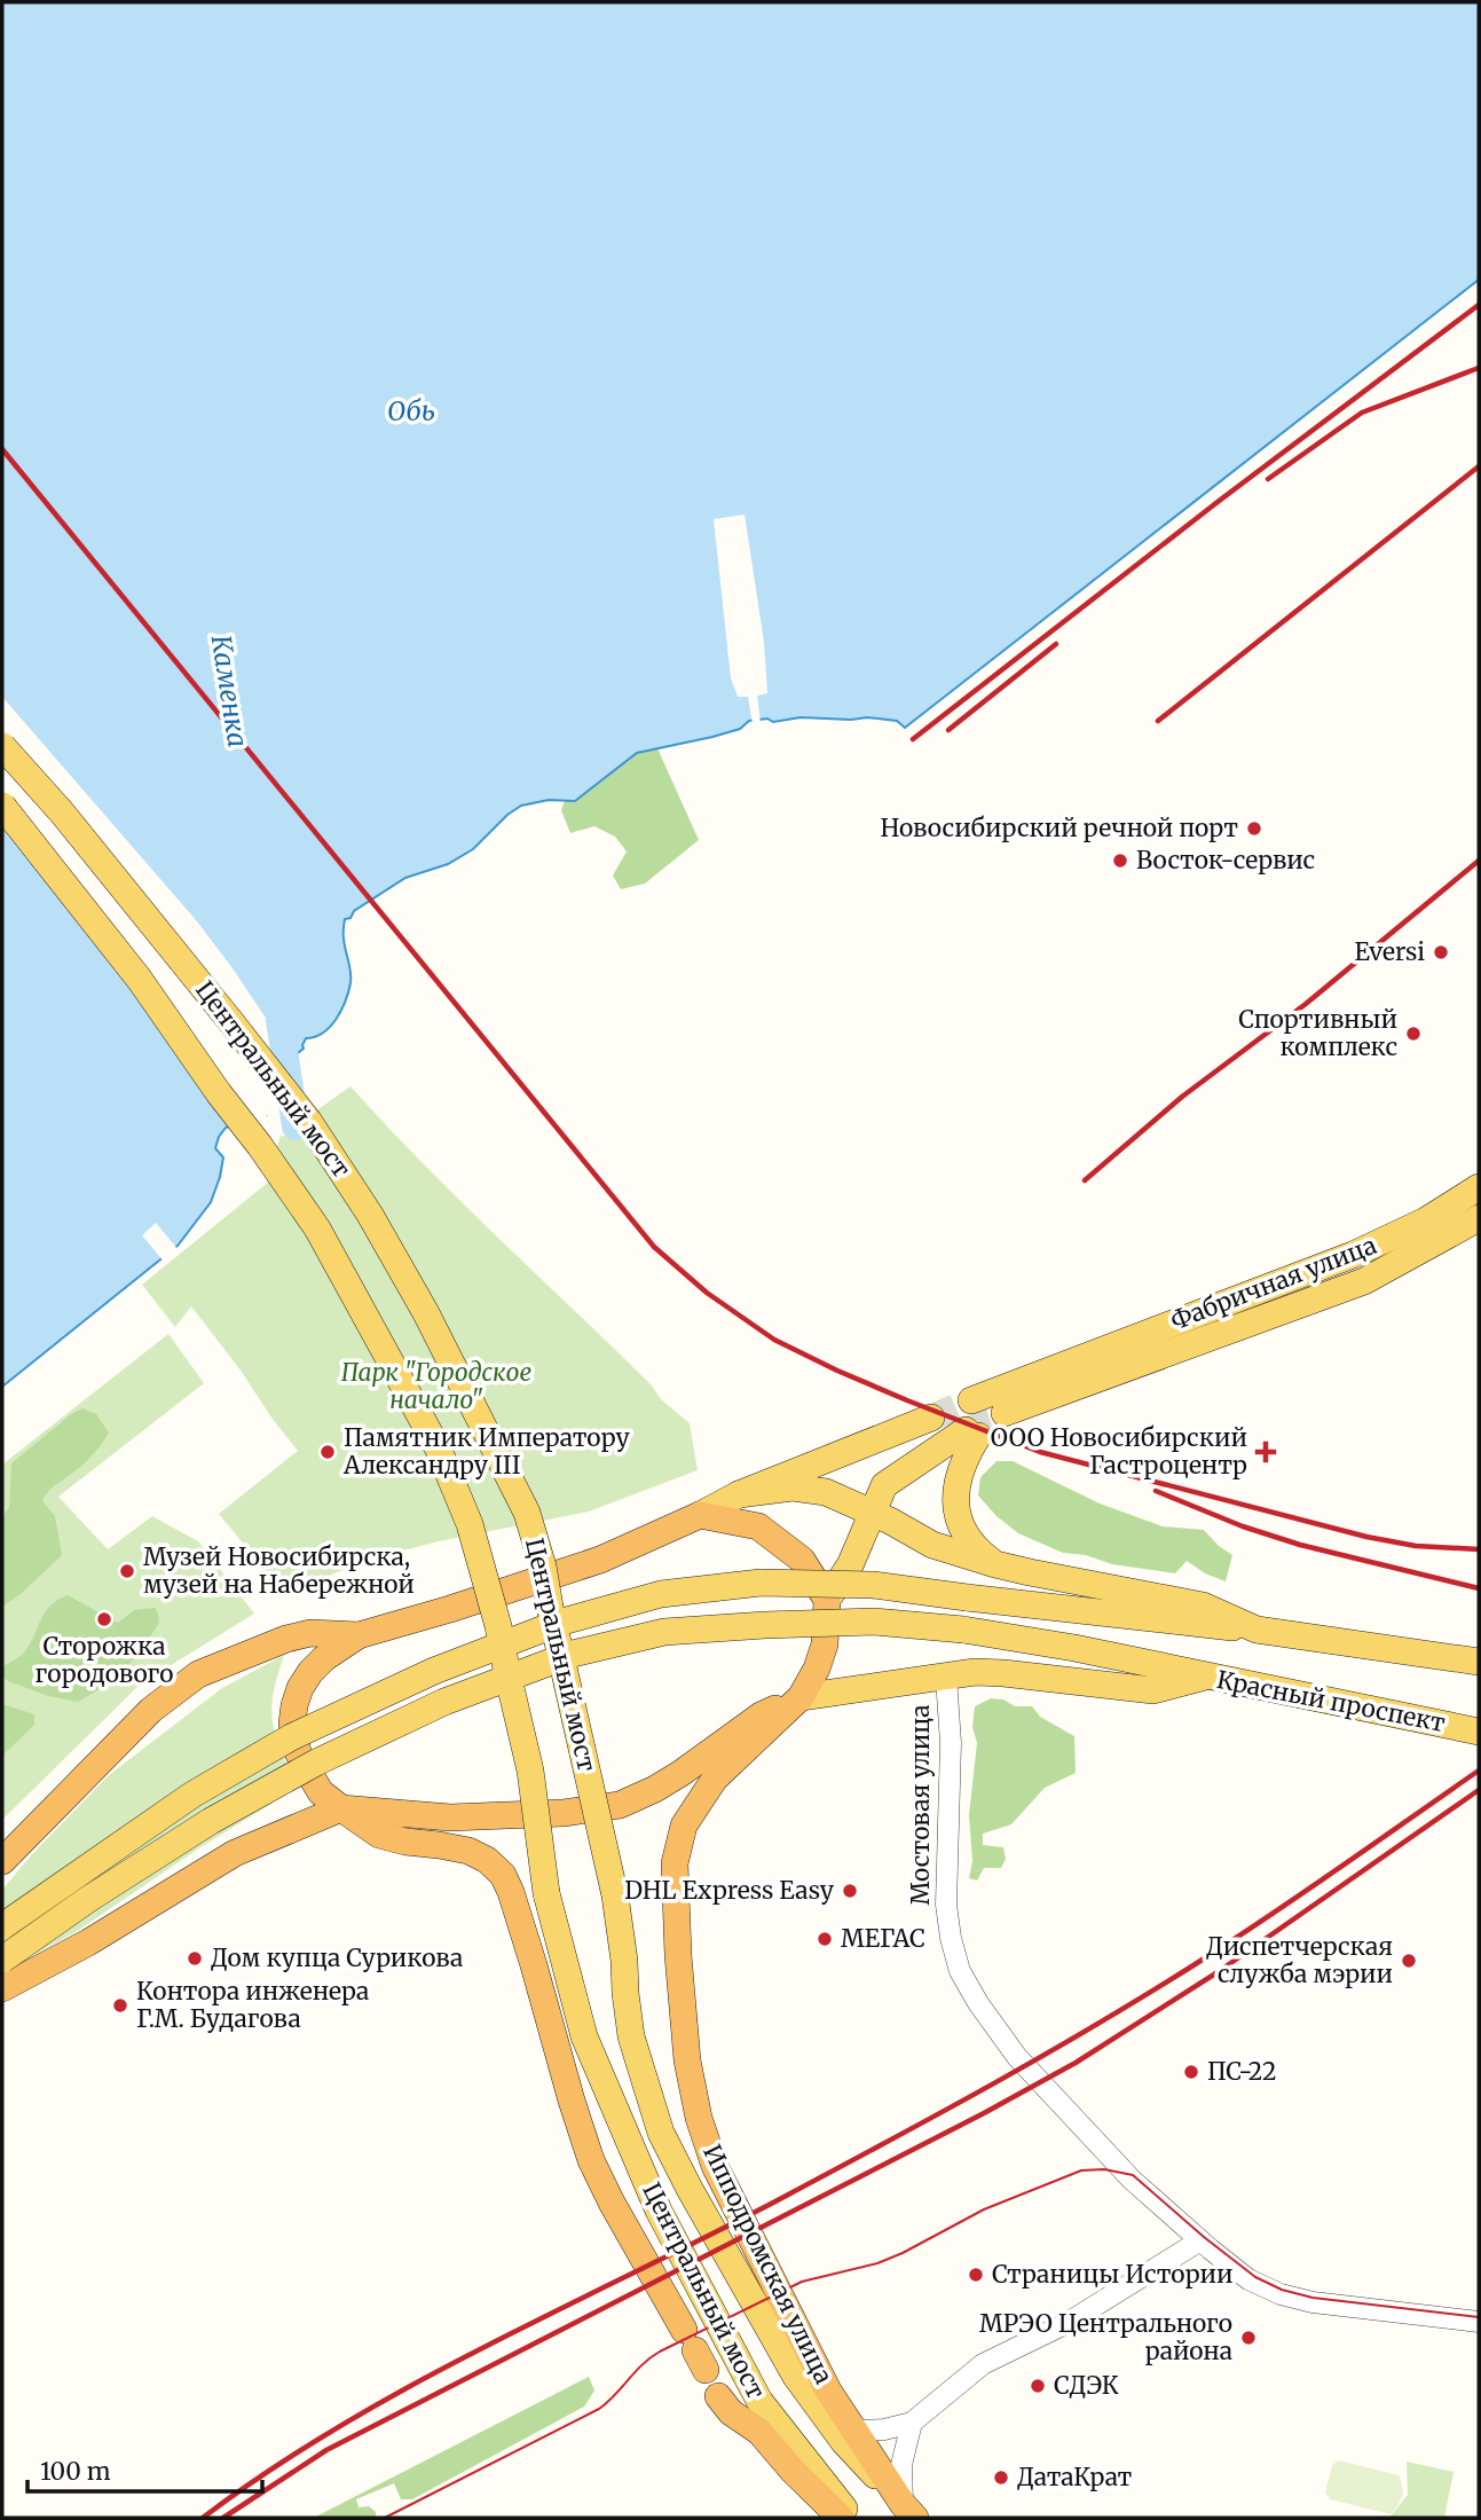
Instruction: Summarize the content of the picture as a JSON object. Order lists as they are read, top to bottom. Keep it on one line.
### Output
{"streets":{"highway":["Ипподромская улица"],"main road":["Центральный мост","Фабричная улица","Красный проспект"],"street":["Мостовая улица"]},"crossings":[["Центральный мост","Ипподромская улица"],["Красный проспект","Мостовая улица"],["Красный проспект","Ипподромская улица"]],"water":["Обь","Каменка"],"parks":["Парк \"Городское начало\""],"places":{"other":["Новосибирский речной порт","Восток-сервис","Eversi","Спортивный комплекс","Памятник Императору Александру III","Музей Новосибирска, музей на Набережной","Сторожка городового","DHL Express Easy","МЕГАС","Дом купца Сурикова","Диспетчерская служба мэрии","Контора инженера Г.М. Будагова","ПС-22","Страницы Истории","МРЭО Центрального района","СДЭК","ДатаКрат"],"health":["ООО Новосибирский Гастроцентр"]},"scale_bar":"100 m"}
